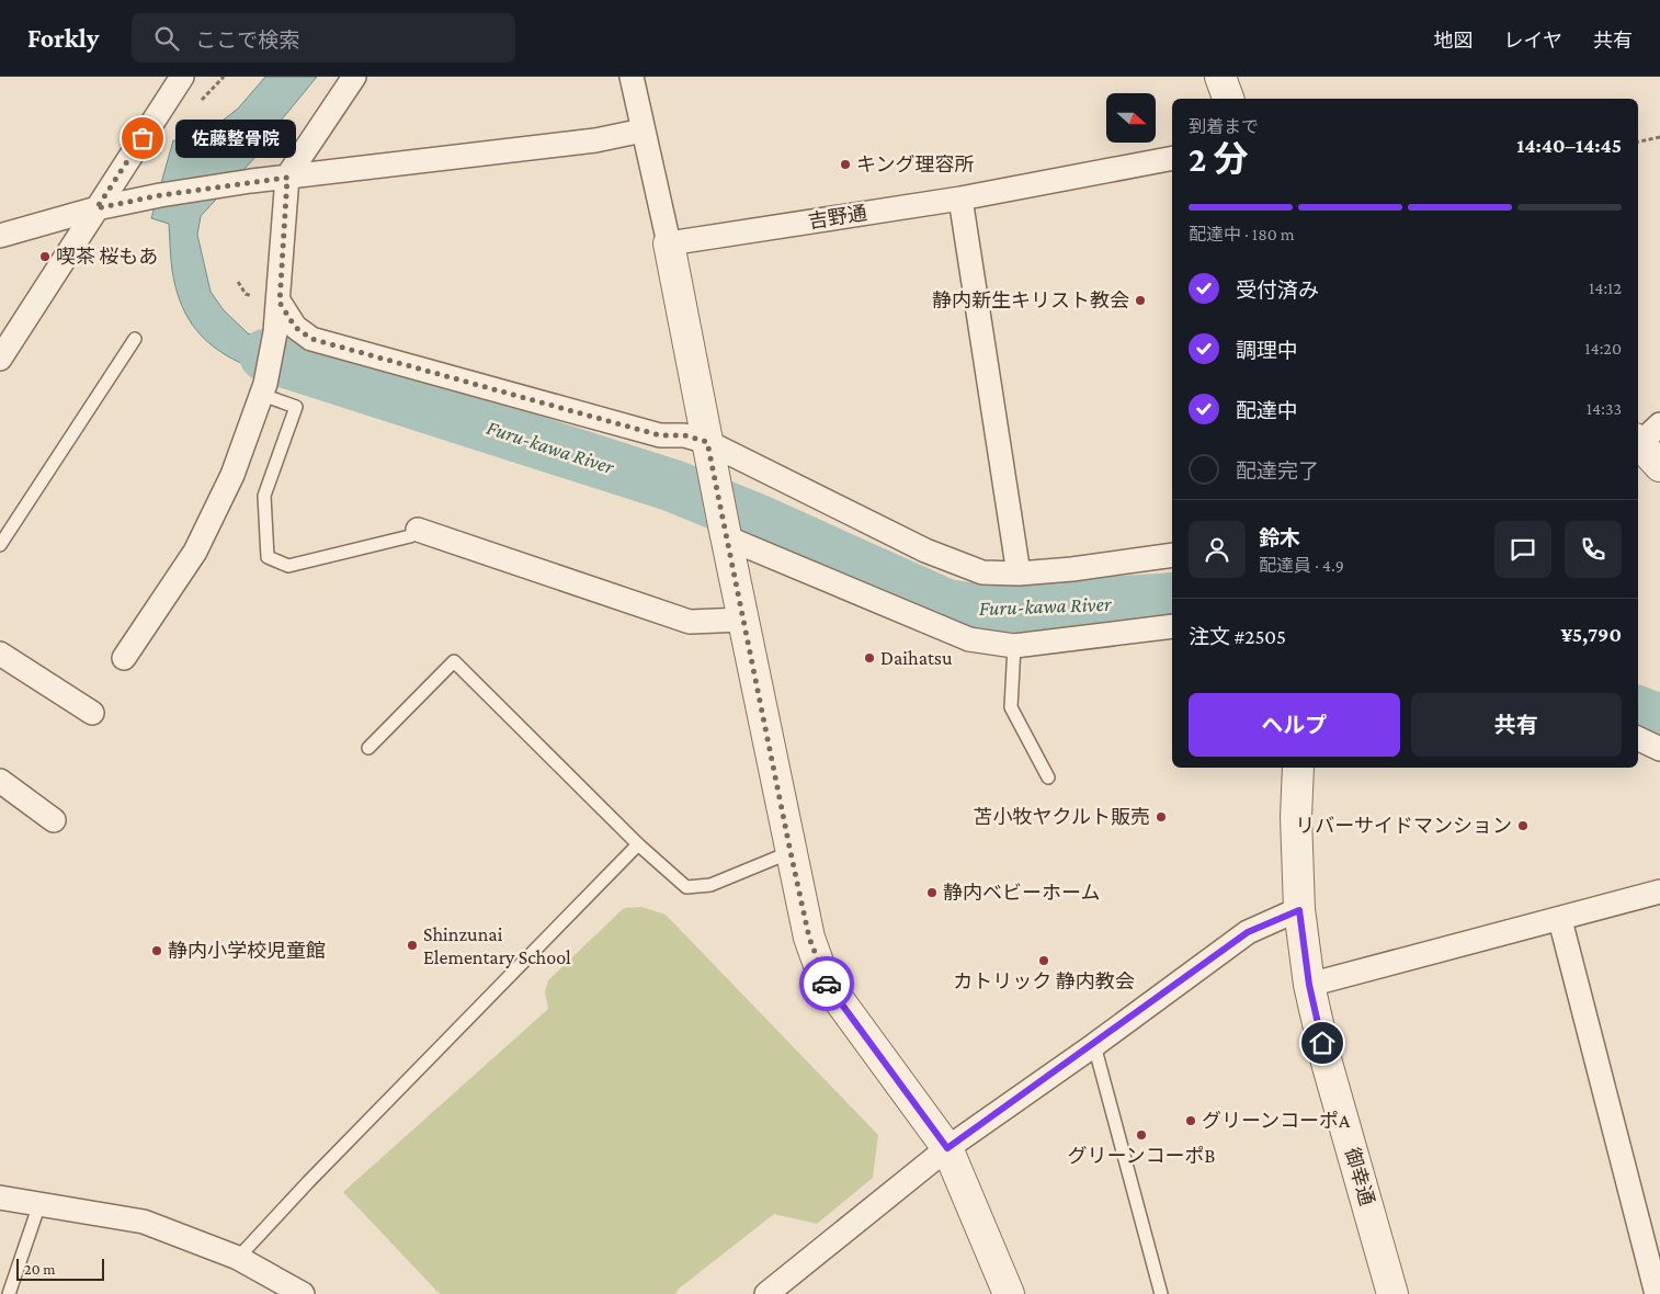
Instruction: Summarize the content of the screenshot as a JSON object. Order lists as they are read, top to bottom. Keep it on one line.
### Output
{"streets":{"street":["吉野通","御幸通"]},"water":["Furu-kawa River"],"places":["佐藤整骨院","キング理容所","喫茶 桜もあ","静内新生キリスト教会","Daihatsu","苫小牧ヤクルト販売","リバーサイドマンション","静内ベビーホーム","Shinzunai Elementary School","静内小学校児童館","カトリック 静内教会","グリーンコーポA","グリーンコーポB"],"scale_bar":"20 m","north":"right","page":{"header":"Forkly","search":"ここで検索","nav":["地図","レイヤ","共有"],"heading":["2 分","到着まで","14:40–14:45"],"panel":["鈴木","配達員 · 4.9","注文 #2505","¥5,790"],"bubble":"佐藤整骨院","bar":"配達中 · 180 m","list":[["受付済み","14:12"],["調理中","14:20"],["配達中","14:33"],"配達完了"],"buttons":["ヘルプ","共有"],"scale":"20 m"}}
